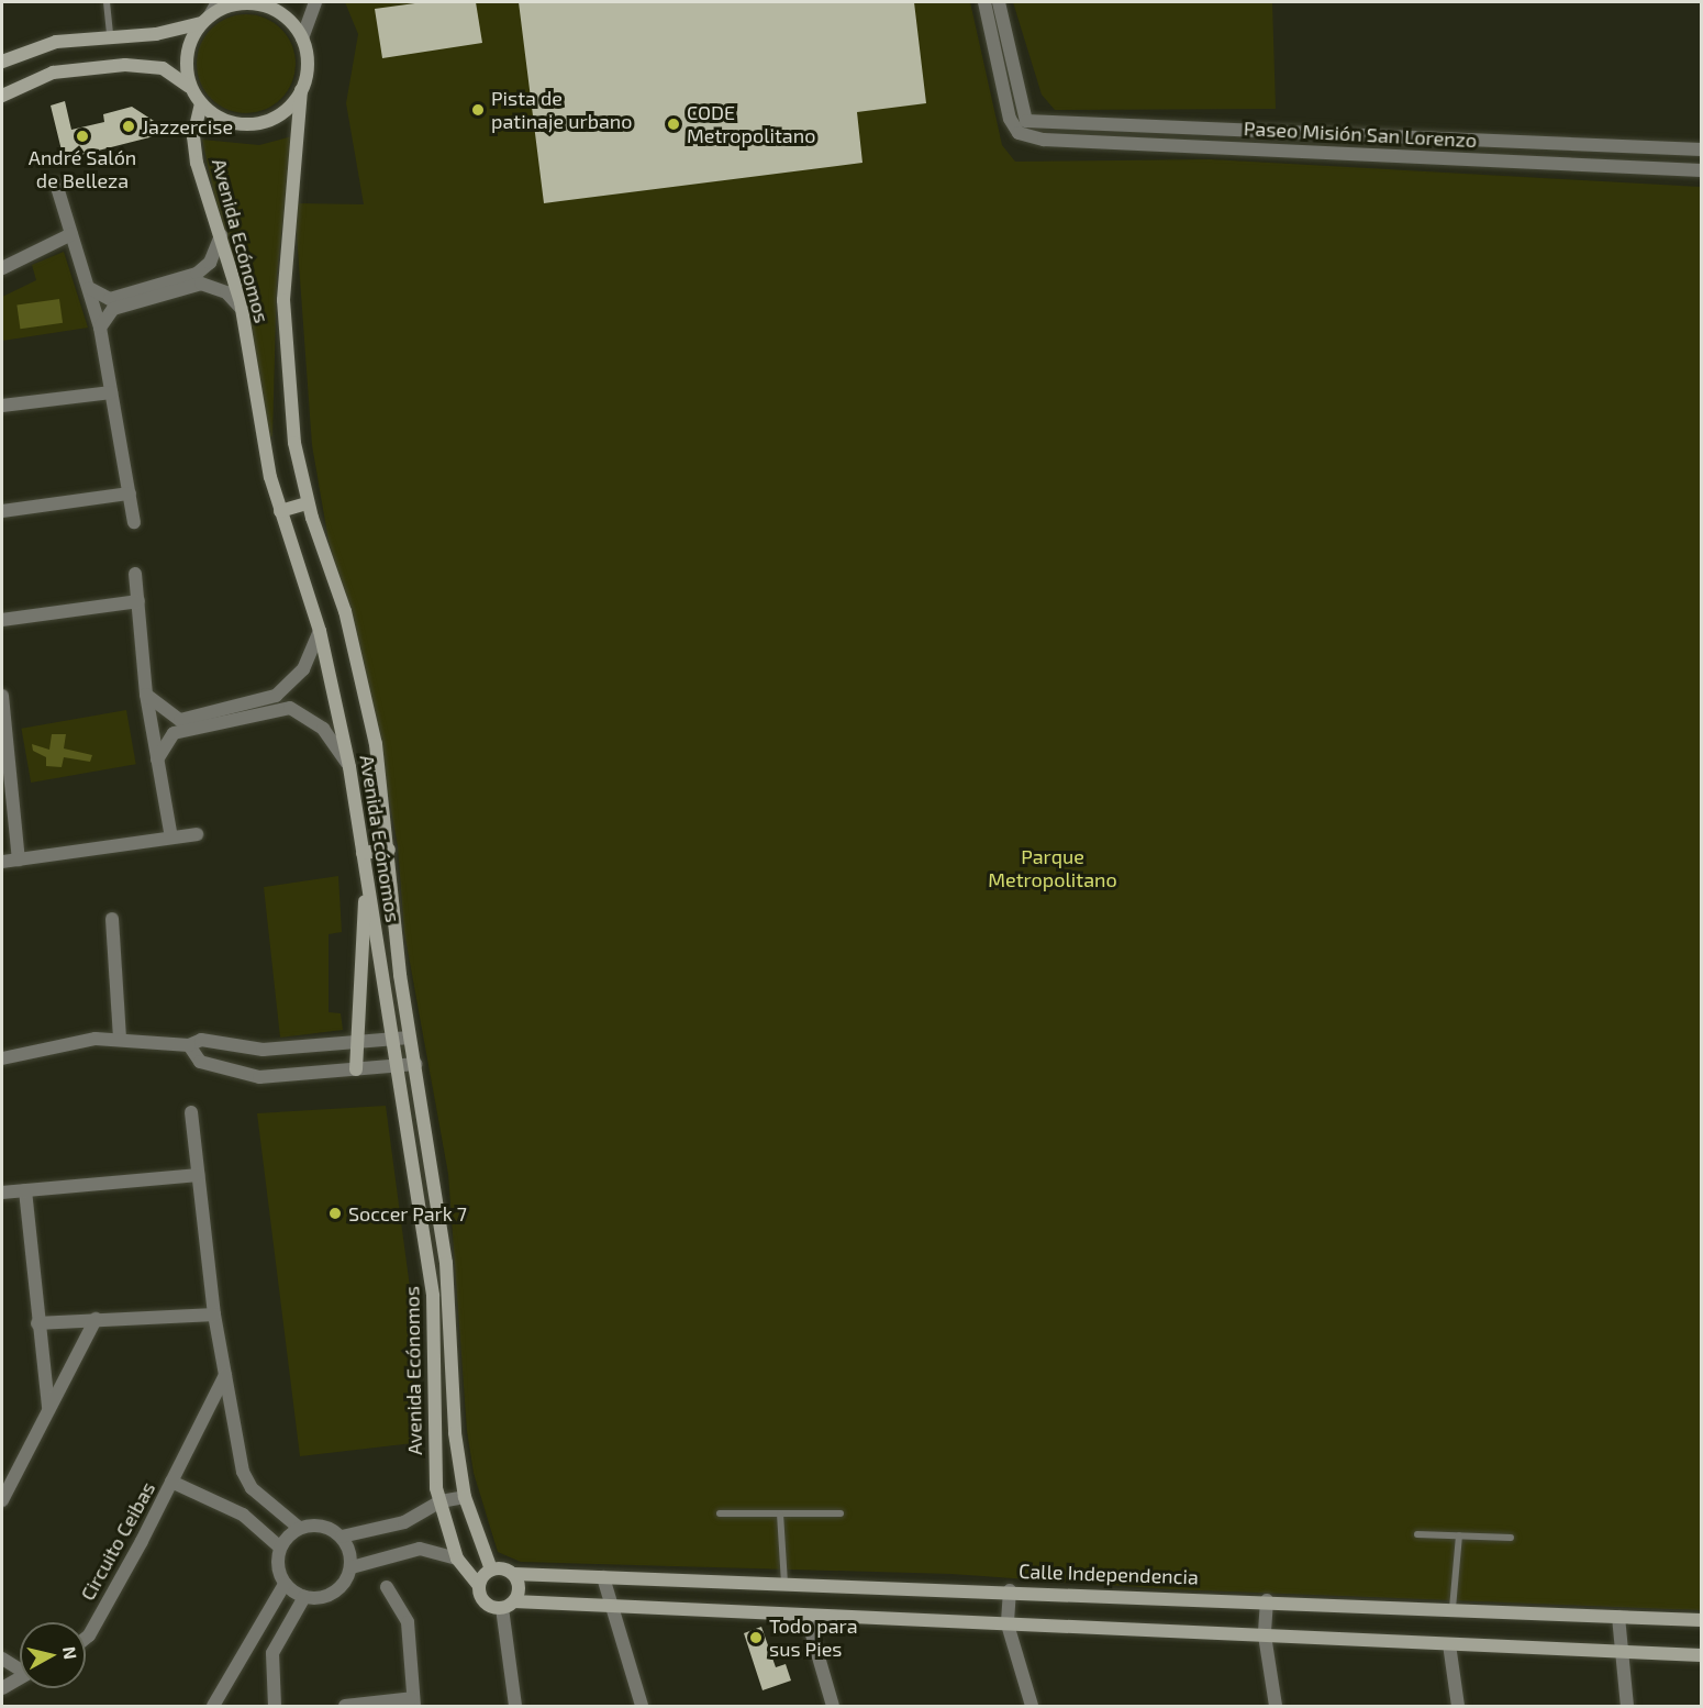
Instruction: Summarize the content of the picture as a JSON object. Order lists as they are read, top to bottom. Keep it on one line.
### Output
{"streets":{"street":["Paseo Misión San Lorenzo","Avenida Ecónomos","Circuito Ceibas","Calle Independencia"]},"crossings":[["Avenida Ecónomos","Calle Independencia"]],"parks":["Parque Metropolitano"],"places":["Pista de patinaje urbano","CODE Metropolitano","Jazzercise","André Salón de Belleza","Soccer Park 7","Todo para sus Pies"],"north":"right"}
